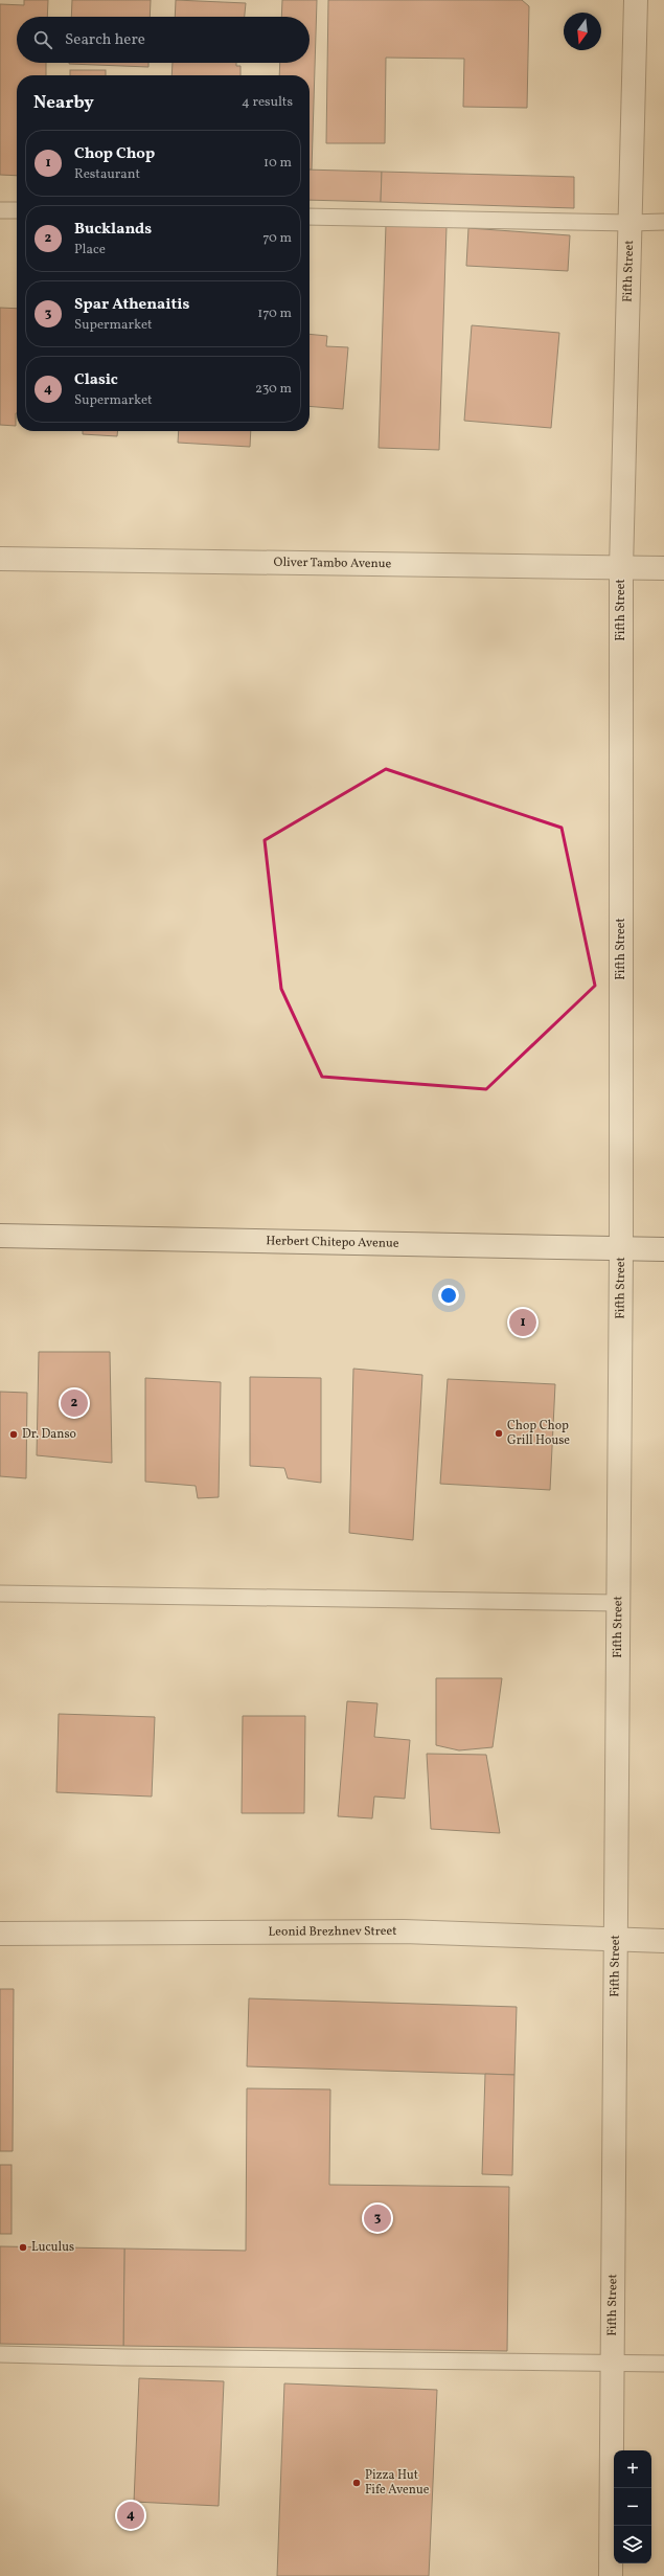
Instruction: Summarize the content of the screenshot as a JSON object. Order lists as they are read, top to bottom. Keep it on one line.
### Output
{"streets":{"street":["Fifth Street","Oliver Tambo Avenue","Herbert Chitepo Avenue","Leonid Brezhnev Street"]},"crossings":[["Fifth Street","Oliver Tambo Avenue"],["Fifth Street","Herbert Chitepo Avenue"],["Fifth Street","Leonid Brezhnev Street"]],"places":["Chop Chop Grill House","Dr. Danso","Luculus","Pizza Hut Fife Avenue"],"north":"bottom","page":{"search":"Search here","heading":["Nearby","4 results"],"list":[{"mark":"1","name":"Chop Chop","note":"Restaurant","value":"10 m"},{"mark":"2","name":"Bucklands","note":"Place","value":"70 m"},{"mark":"3","name":"Spar Athenaitis","note":"Supermarket","value":"170 m"},{"mark":"4","name":"Clasic","note":"Supermarket","value":"230 m"}],"pins":["1","2","3","4"],"map_buttons":["+","−"]}}
